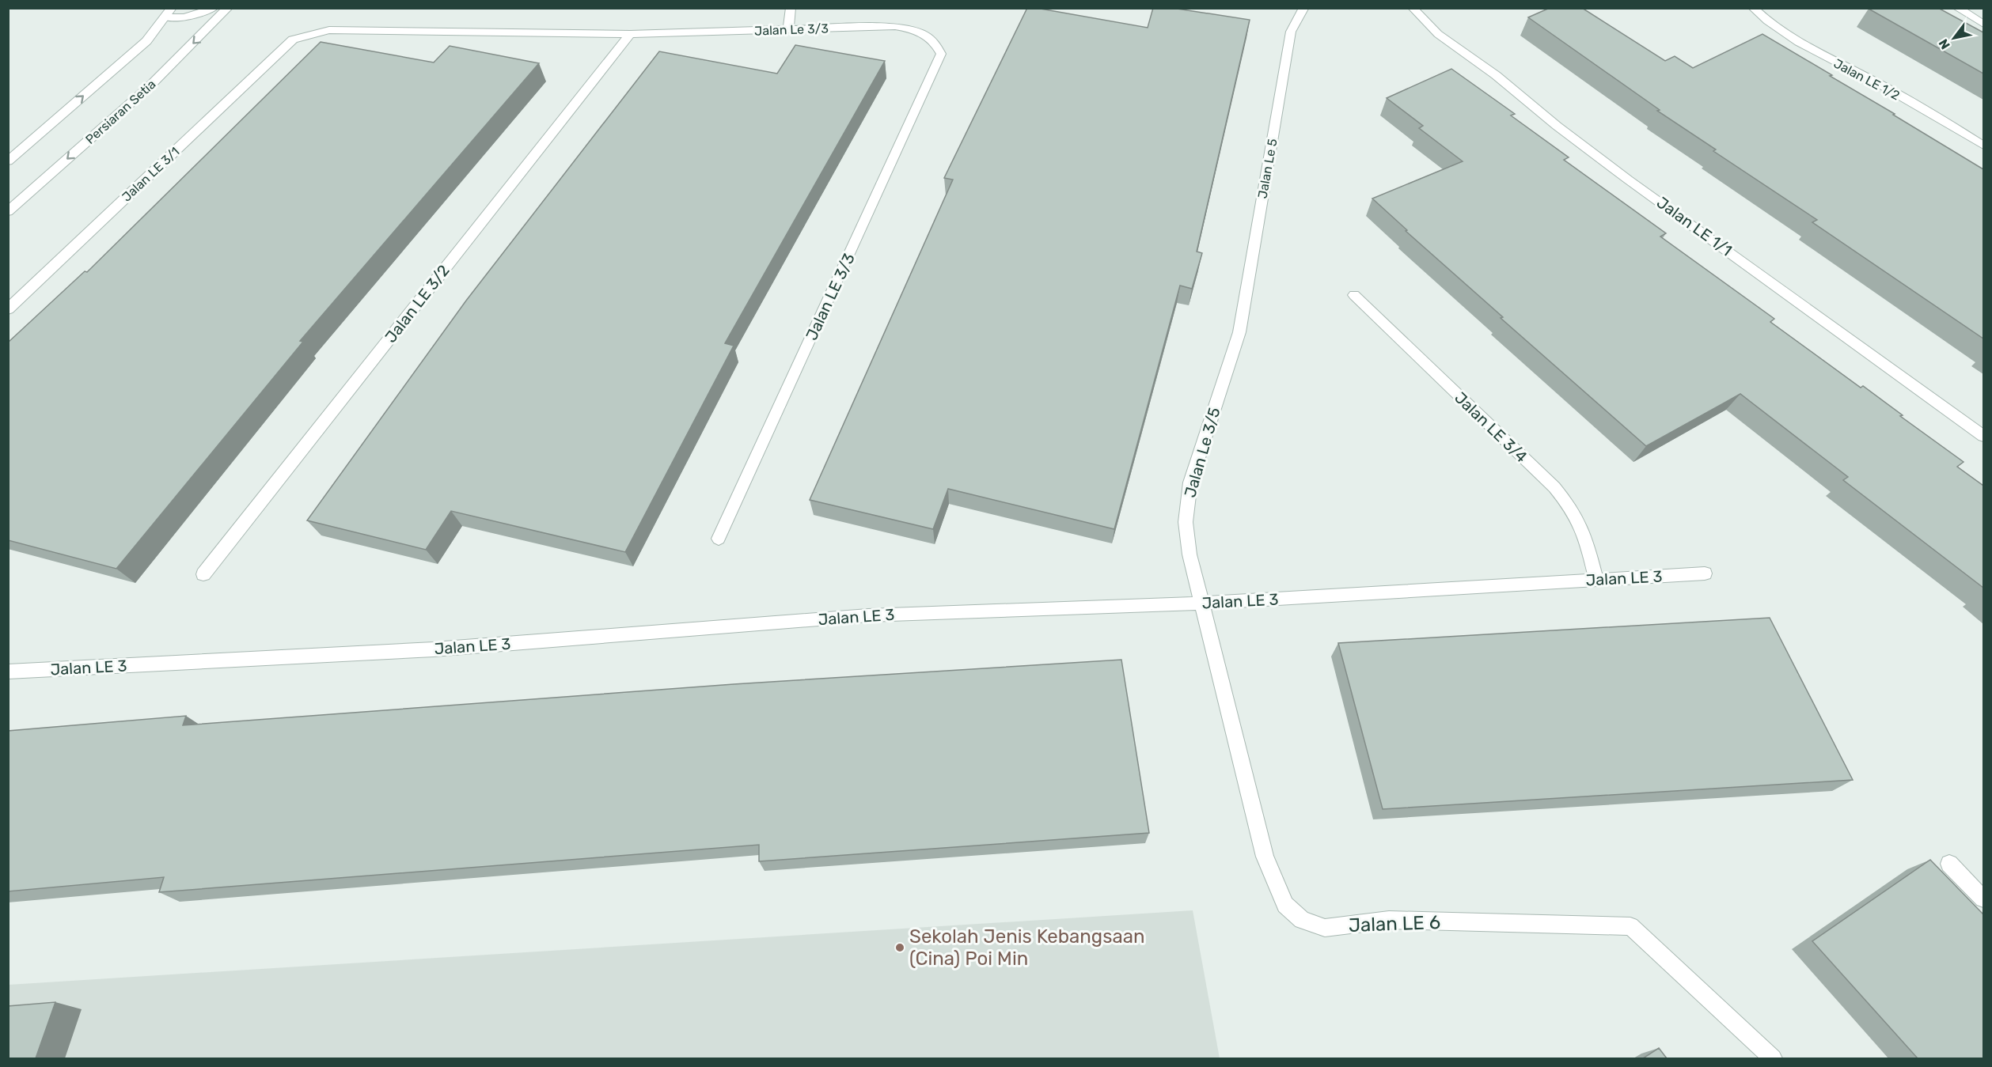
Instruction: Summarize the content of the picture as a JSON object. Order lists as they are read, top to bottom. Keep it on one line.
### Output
{"streets":{"street":["Jalan Le 3/3","Jalan LE 1/2","Persiaran Setia","Jalan Le 5","Jalan LE 3/1","Jalan LE 1/1","Jalan LE 3/3","Jalan LE 3/2","Jalan LE 3/4","Jalan Le 3/5","Jalan LE 3","Jalan LE 6"]},"crossings":[["Jalan Le 3/3","Jalan LE 3/1"],["Jalan Le 3/3","Jalan LE 3/3"],["Jalan Le 3/3","Jalan LE 3/2"],["Jalan Le 5","Jalan Le 3/5"],["Jalan LE 3/4","Jalan LE 3"],["Jalan Le 3/5","Jalan LE 3"],["Jalan Le 3/5","Jalan LE 6"],["Jalan LE 3","Jalan LE 6"]],"places":["Sekolah Jenis Kebangsaan (Cina) Poi Min"],"north":"bottom left"}
